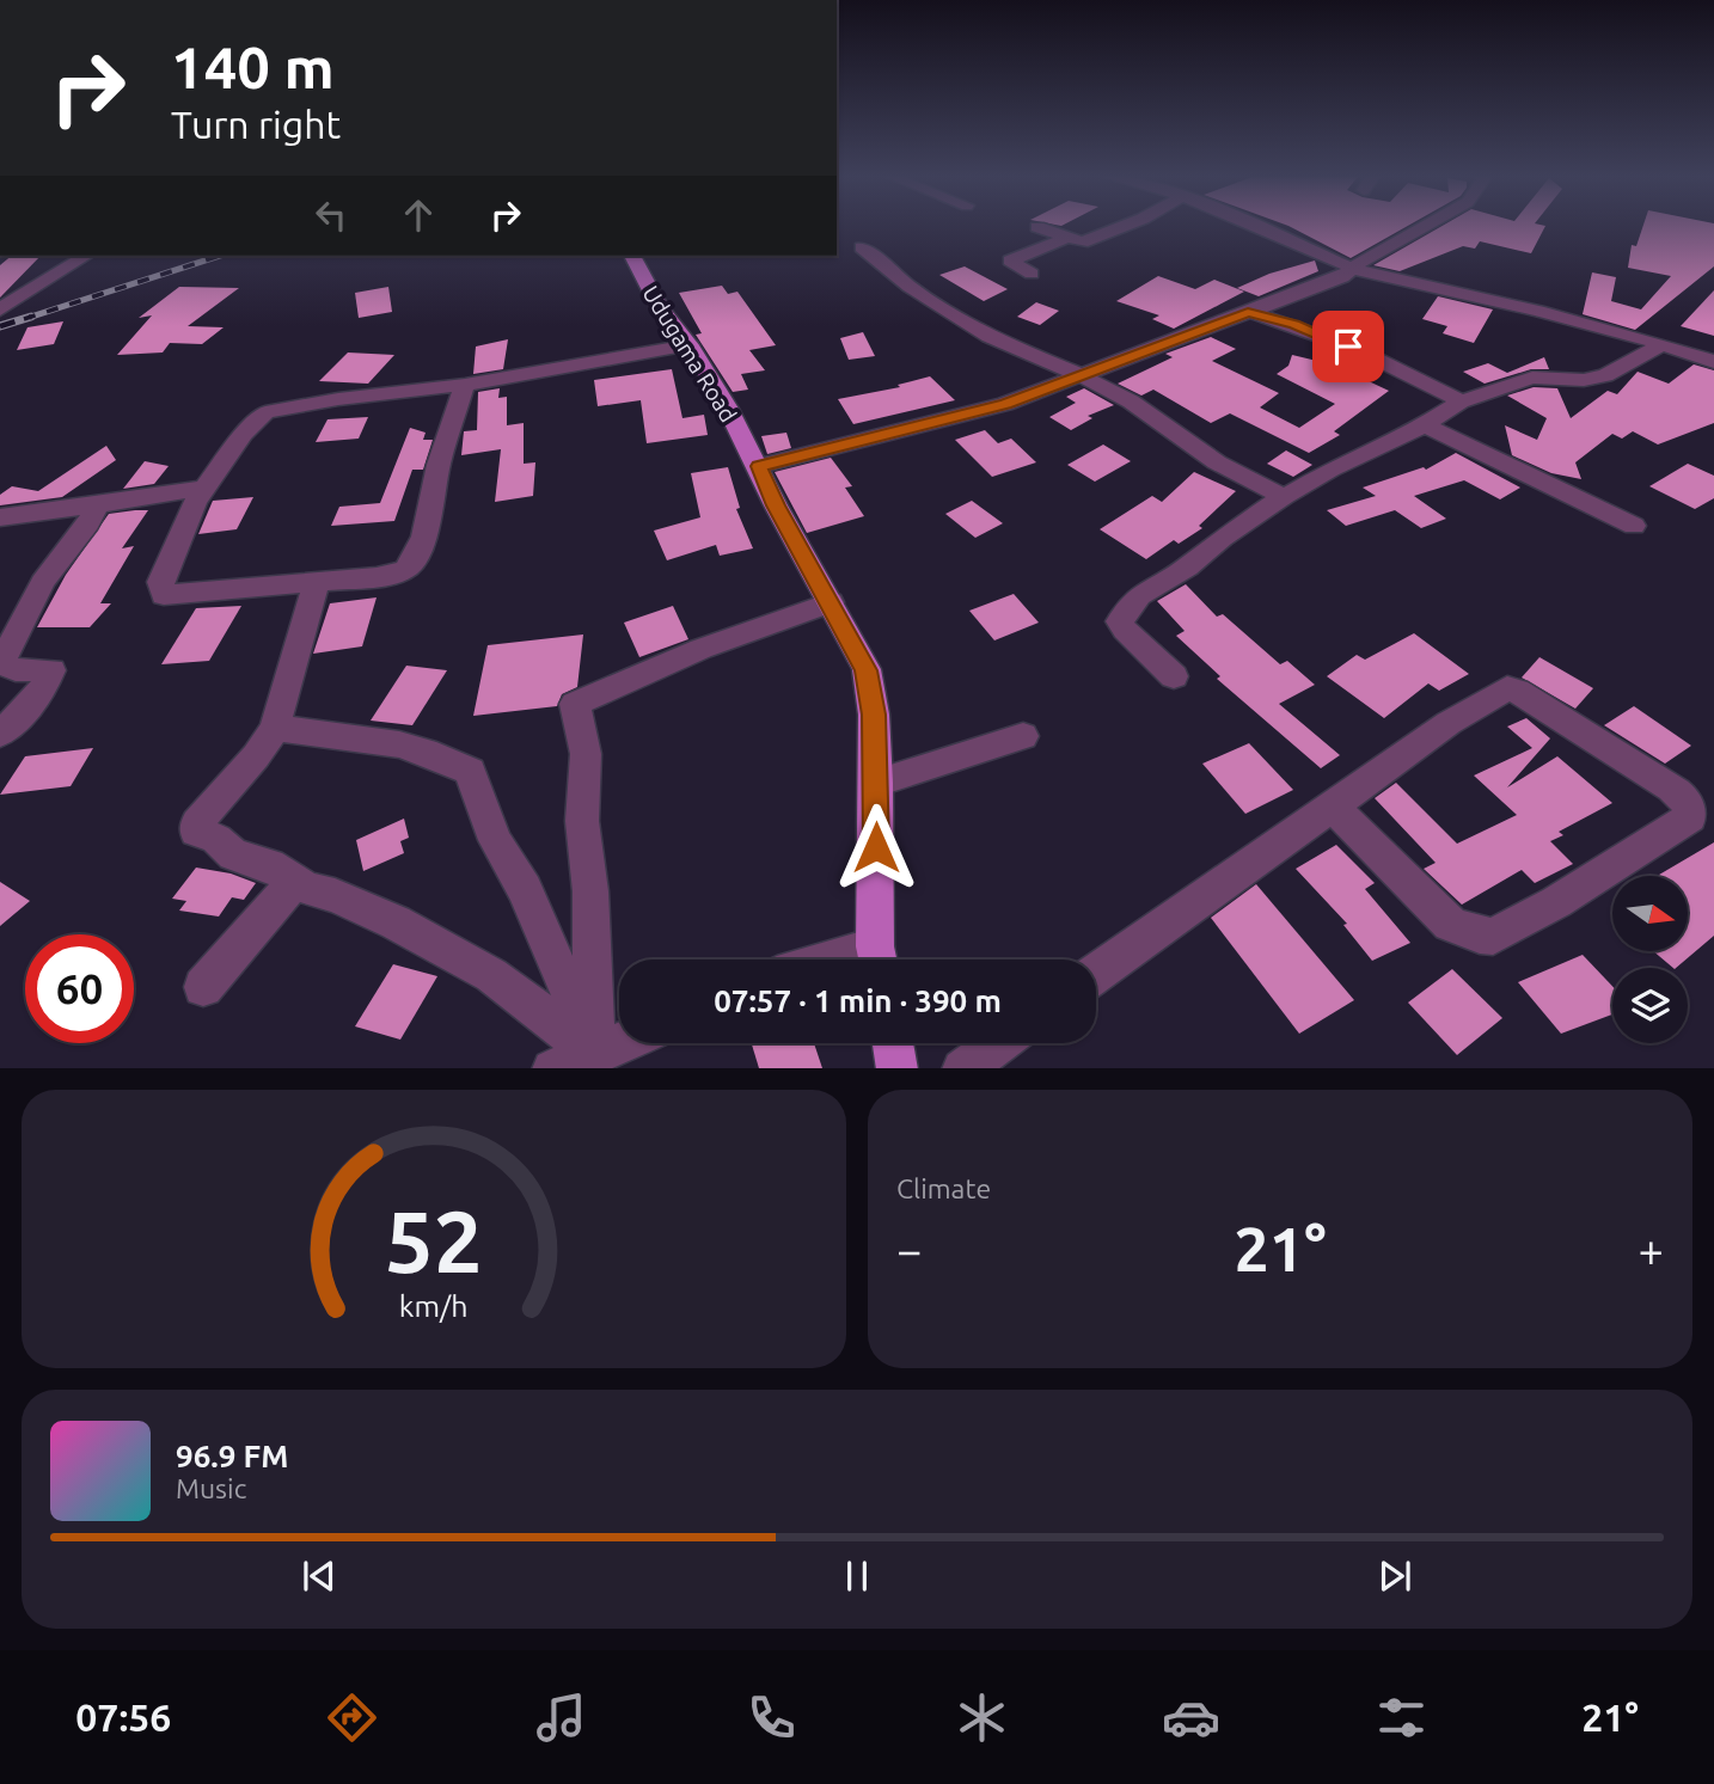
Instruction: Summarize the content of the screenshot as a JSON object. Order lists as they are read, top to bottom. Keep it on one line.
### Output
{"streets":{"main road":["Udugama Road"]},"north":"right","page":{"turn":["140 m","Turn right"],"limit":"60","trip":"07:57 · 1 min · 390 m","tile":"Climate","heat":["−","21°","+"],"song":["96.9 FM","Music"],"tabs":["07:56","21°"],"gauge":["52","km/h"]}}
